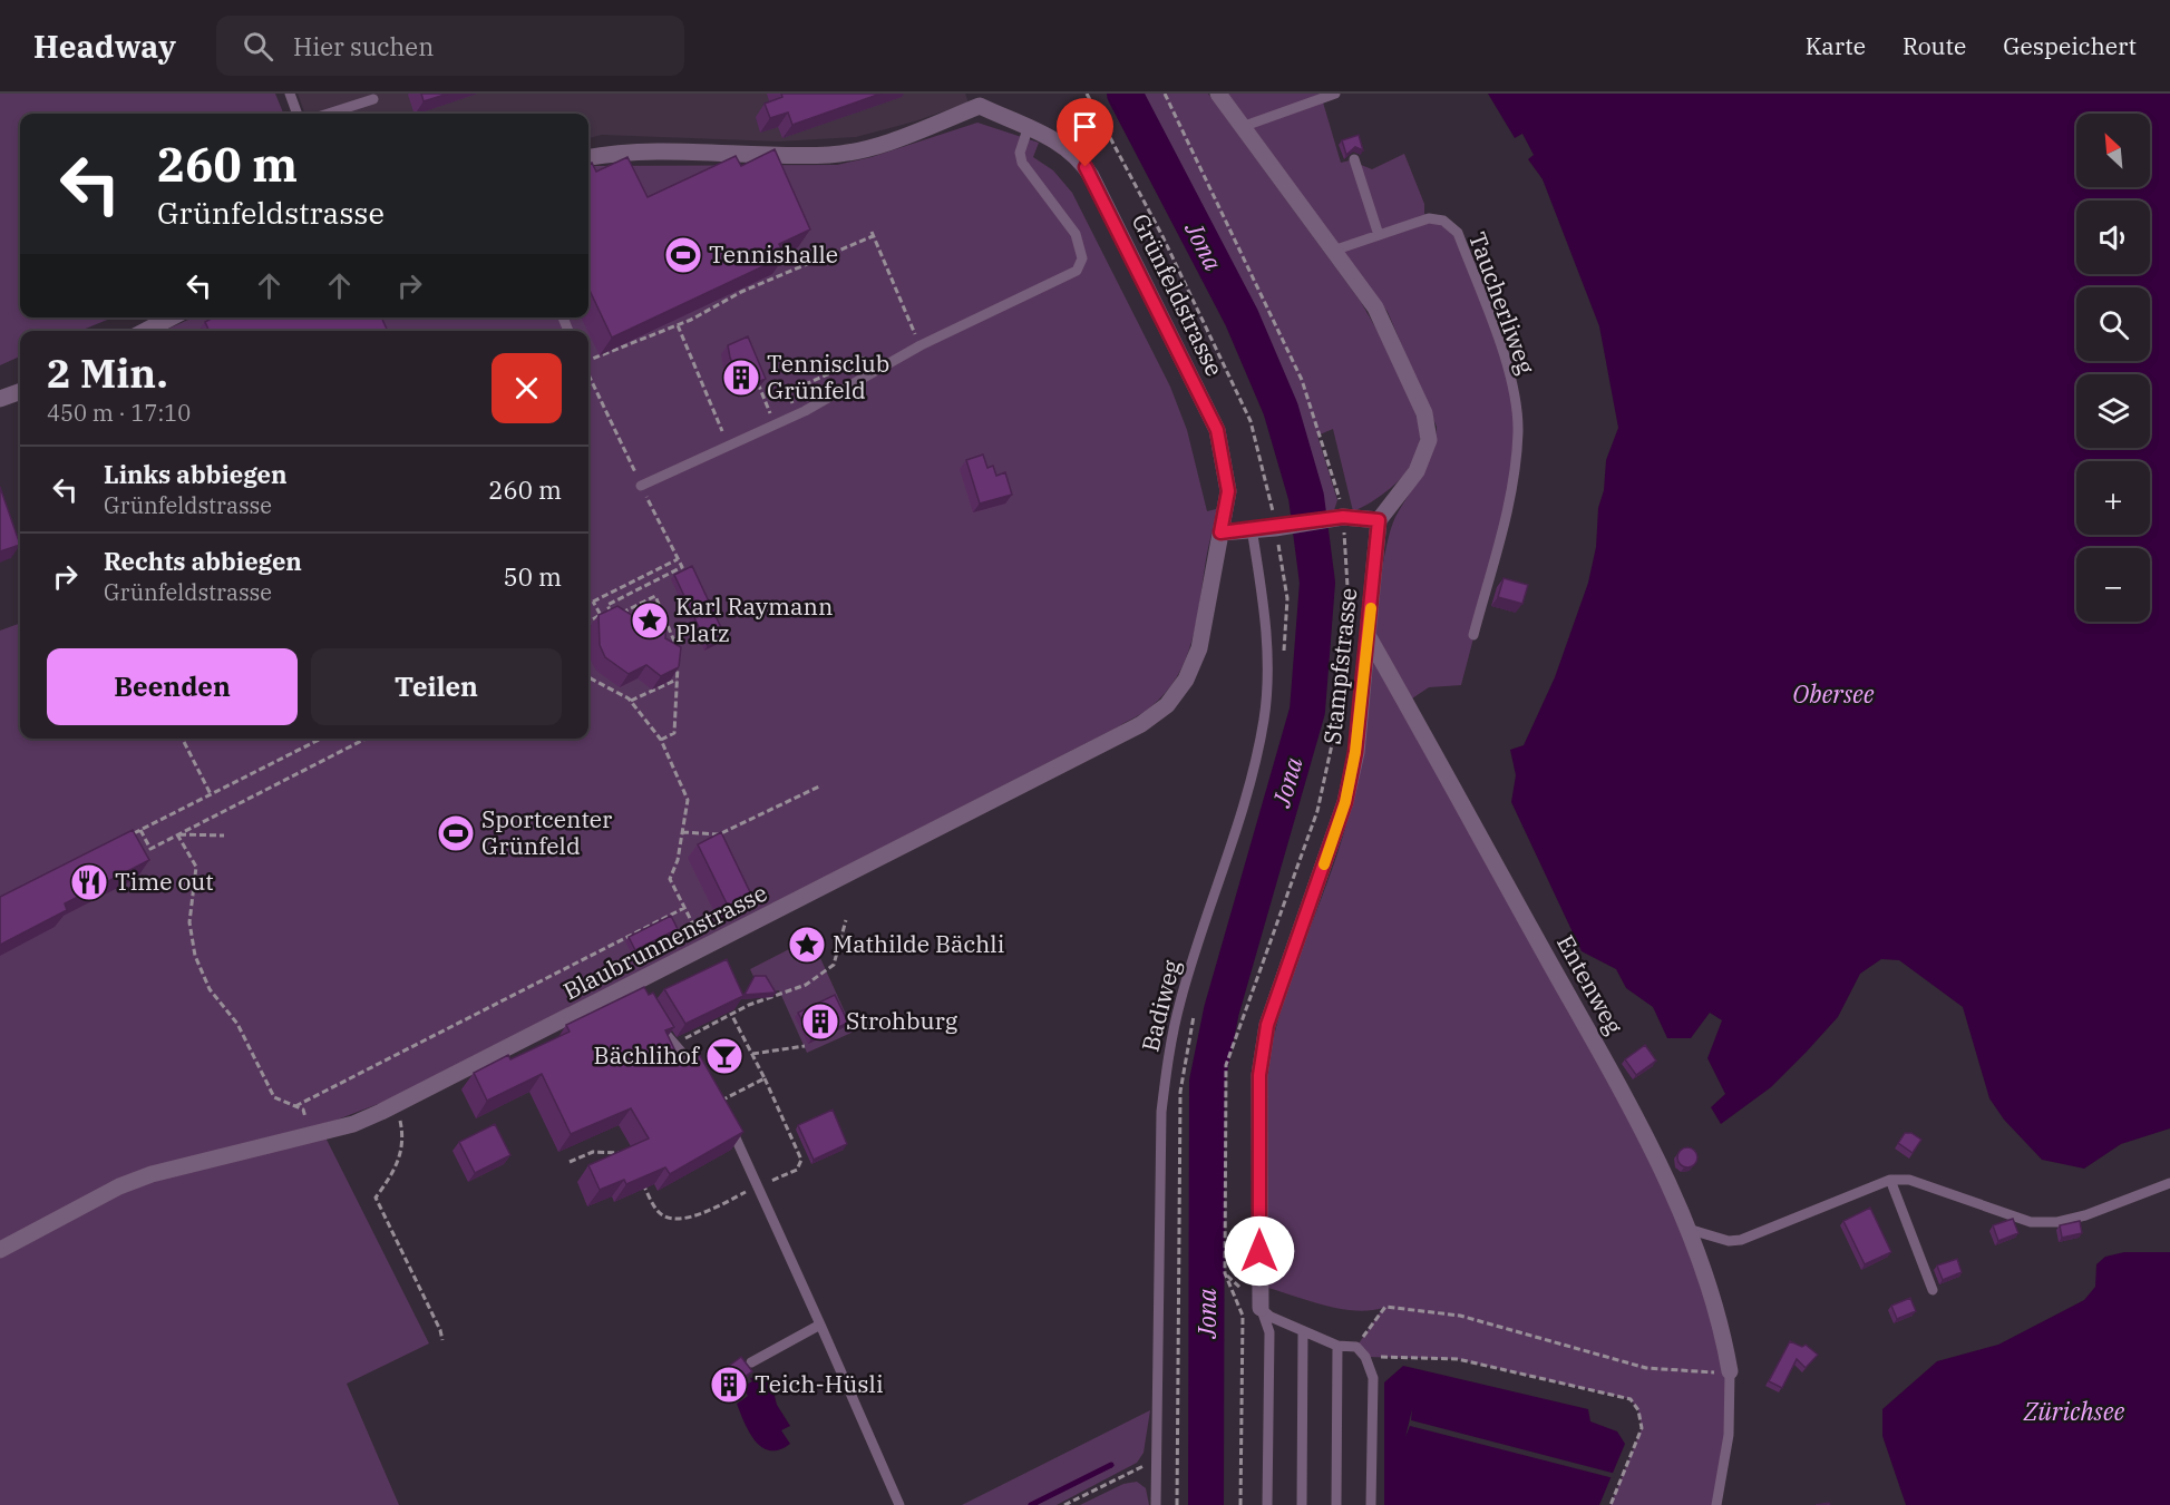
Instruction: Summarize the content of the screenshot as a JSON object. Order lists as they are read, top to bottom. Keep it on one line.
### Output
{"streets":{"street":["Grünfeldstrasse","Stampfstrasse","Blaubrunnenstrasse","Entenweg"],"lane":["Taucherliweg","Badiweg"]},"crossings":[["Grünfeldstrasse","Blaubrunnenstrasse"],["Stampfstrasse","Entenweg"]],"water":["Jona","Obersee","Zürichsee"],"places":{"sports":["Tennishalle","Sportcenter Grünfeld"],"building":["Tennisclub Grünfeld","Strohburg","Teich-Hüsli"],"place":["Karl Raymann Platz","Mathilde Bächli"],"restaurant":["Time out"],"bar":["Bächlihof"]},"north":"top left","page":{"header":"Headway","search":"Hier suchen","nav":["Karte","Route","Gespeichert"],"map_buttons":["+","−"],"turn":["260 m","Grünfeldstrasse"],"heading":["2 Min.","450 m · 17:10"],"list":[{"name":"Links abbiegen","note":"Grünfeldstrasse","value":"260 m"},{"name":"Rechts abbiegen","note":"Grünfeldstrasse","value":"50 m"}],"buttons":["Beenden","Teilen"]}}
